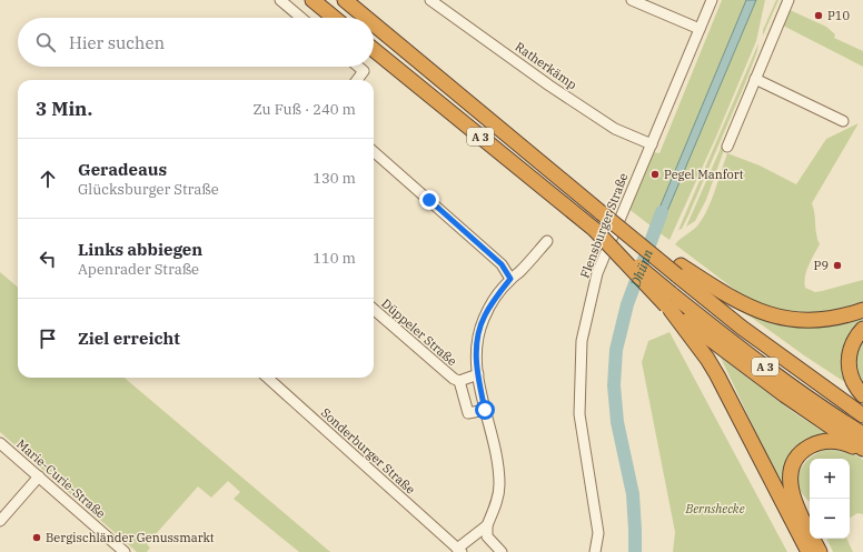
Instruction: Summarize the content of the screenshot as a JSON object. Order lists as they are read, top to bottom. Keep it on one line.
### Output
{"streets":{"highway":["A 3"],"street":["Ratherkämp","Flensburger Straße","Düppeler Straße","Sonderburger Straße","Marie-Curie-Straße"]},"crossings":[["Ratherkämp","Flensburger Straße"]],"water":["Dhünn"],"parks":["Bernshecke"],"places":["P10","Pegel Manfort","P9","Bergischländer Genussmarkt"],"page":{"search":"Hier suchen","heading":["3 Min.","Zu Fuß · 240 m"],"list":[["Geradeaus","Glücksburger Straße","130 m"],["Links abbiegen","Apenrader Straße","110 m"],"Ziel erreicht"],"map_buttons":["+","−"]}}
